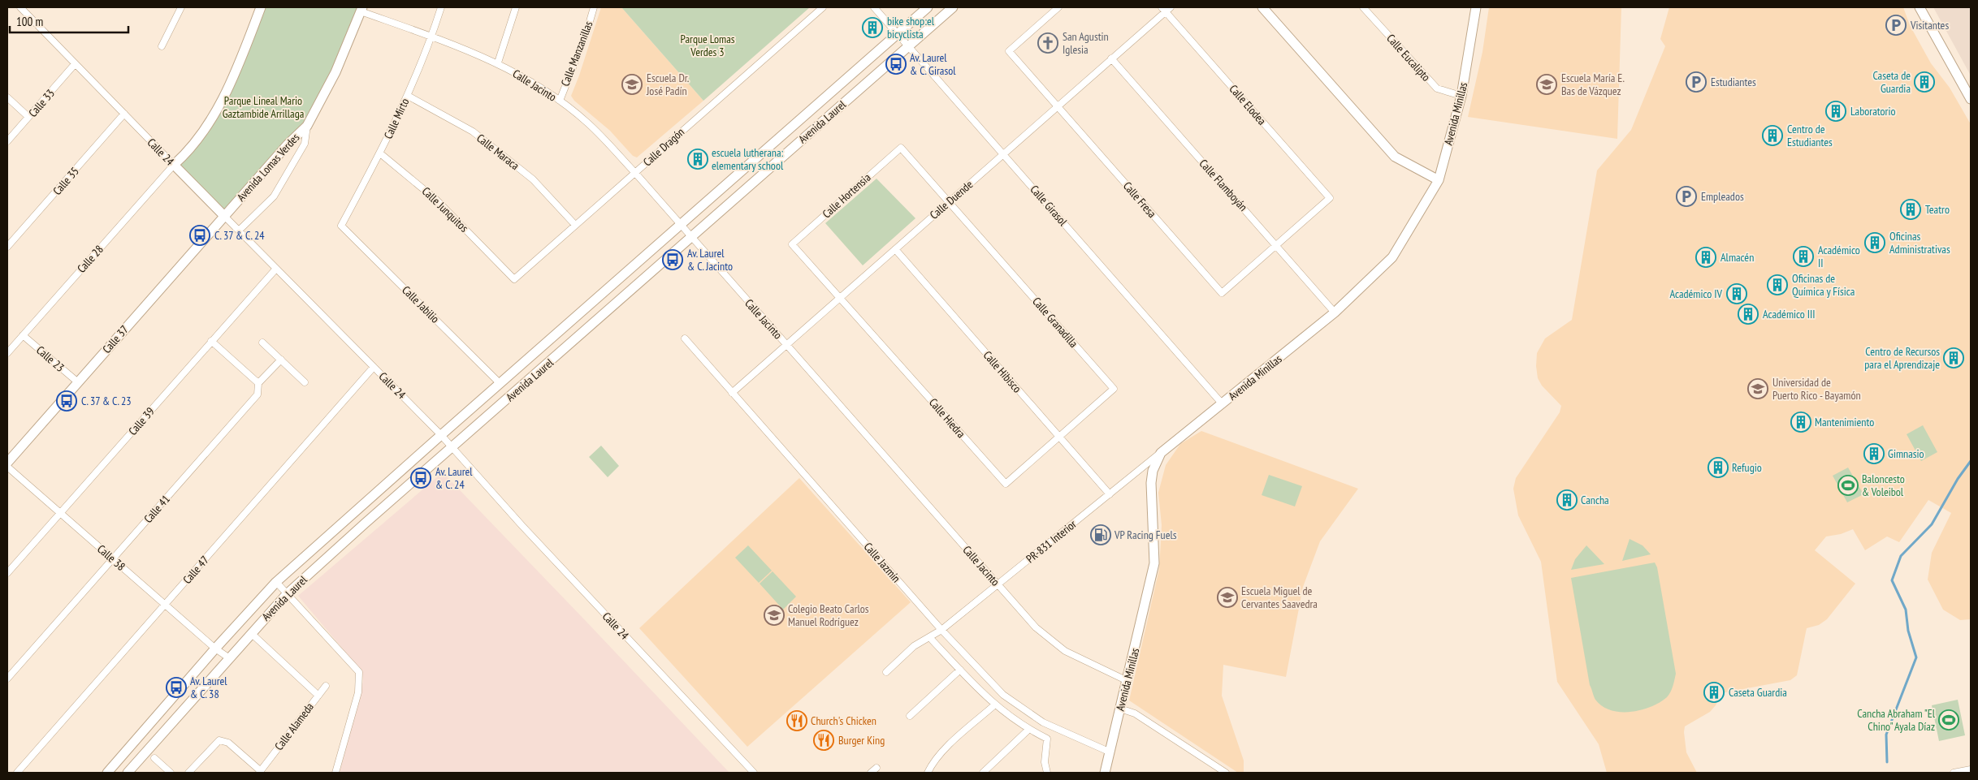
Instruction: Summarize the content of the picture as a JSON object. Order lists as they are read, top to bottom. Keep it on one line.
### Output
{"streets":{"street":["Calle Manzanillas","Calle Eucalipto","Calle Jacinto","Calle 33","Calle Elodea","Avenida Minillas","Calle Mirto","Avenida Laurel","Calle Dragón","Calle 24","Calle Maraca","Avenida Lomas Verdes","Calle 35","Calle Flamboyán","Calle Hortensia","Calle Duende","Calle Fresa","Calle Girasol","Calle Junquitos","Calle 28","Calle Jabilio","Calle Granadilla","Calle 37","Calle 23","Calle Hibisco","Calle Hiedra","Calle 39","Calle 41","PR-831 Interior","Calle 38","Calle Jazmín","Calle 47","Calle Alameda"]},"crossings":[["Calle Manzanillas","Calle Jacinto"],["Calle Eucalipto","Avenida Minillas"],["Calle Jacinto","Avenida Minillas"],["Calle Jacinto","Calle Mirto"],["Calle Jacinto","Avenida Laurel"],["Calle Jacinto","Calle Dragón"],["Calle Jacinto","Avenida Lomas Verdes"],["Calle Jacinto","Calle Duende"],["Calle Jacinto","PR-831 Interior"],["Calle 33","Calle 24"],["Calle Elodea","Calle Flamboyán"],["Calle Elodea","Calle Duende"],["Calle Elodea","Calle Fresa"],["Avenida Minillas","Calle Flamboyán"],["Avenida Minillas","Calle Girasol"],["Avenida Minillas","PR-831 Interior"],["Avenida Minillas","Calle Jazmín"],["Calle Mirto","Calle Maraca"],["Calle Mirto","Calle Junquitos"],["Calle Mirto","Calle Jabilio"],["Avenida Laurel","Calle 24"],["Avenida Laurel","Calle Girasol"],["Avenida Laurel","Calle Jabilio"],["Avenida Laurel","Calle 38"],["Avenida Laurel","Calle Alameda"],["Calle Dragón","Calle Maraca"],["Calle Dragón","Calle Junquitos"],["Calle 24","Avenida Lomas Verdes"],["Calle 24","Calle 35"],["Calle 24","Calle 28"],["Calle 24","Calle 37"],["Calle 24","Calle 39"],["Calle 24","Calle 47"],["Avenida Lomas Verdes","Calle 37"],["Calle Flamboyán","Calle Duende"],["Calle Flamboyán","Calle Fresa"],["Calle Hortensia","Calle Duende"],["Calle Hortensia","Calle Granadilla"],["Calle Hortensia","Calle Hiedra"],["Calle Duende","Calle Fresa"],["Calle Duende","Calle Girasol"],["Calle Duende","Calle Granadilla"],["Calle Duende","Calle Hibisco"],["Calle Duende","Calle Hiedra"],["Calle Duende","Calle Jazmín"],["Calle 28","Calle 23"],["Calle Granadilla","Calle Hibisco"],["Calle Granadilla","Calle Hiedra"],["Calle 37","Calle 23"],["Calle Hibisco","Calle Hiedra"],["Calle Hibisco","PR-831 Interior"],["Calle 39","Calle 38"],["Calle 41","Calle 38"],["PR-831 Interior","Calle Jazmín"],["Calle 38","Calle 47"]],"parks":["Parque Lomas Verdes 3","Parque Lineal Mario Gaztambide Arrillaga"],"places":{"parking":["Visitantes","Estudiantes","Empleados"],"building":["bike shop:el bicyclista","Caseta de Guardia","Laboratorio","Centro de Estudiantes","escuela lutherana: elementary school","Teatro","Oficinas Administrativas","Académico II","Almacén","Oficinas de Química y Física","Académico IV","Académico III","Centro de Recursos para el Aprendizaje","Mantenimiento","Gimnasio","Refugio","Cancha","Caseta Guardia"],"church":["San Agustin Iglesia"],"bus stop":["Av. Laurel & C. Girasol","C. 37 & C. 24","Av. Laurel & C. Jacinto","C. 37 & C. 23","Av. Laurel & C. 24","Av. Laurel & C. 38"],"school or university":["Escuela Dr. José Padín","Escuela María E. Bas de Vázquez","Universidad de Puerto Rico - Bayamón","Escuela Miguel de Cervantes Saavedra","Colegio Beato Carlos Manuel Rodríguez"],"sports":["Baloncesto & Voleibol","Cancha Abraham \"El Chino\" Ayala Díaz"],"fuel station":["VP Racing Fuels"],"restaurant":["Church's Chicken","Burger King"]},"scale_bar":"100 m"}
